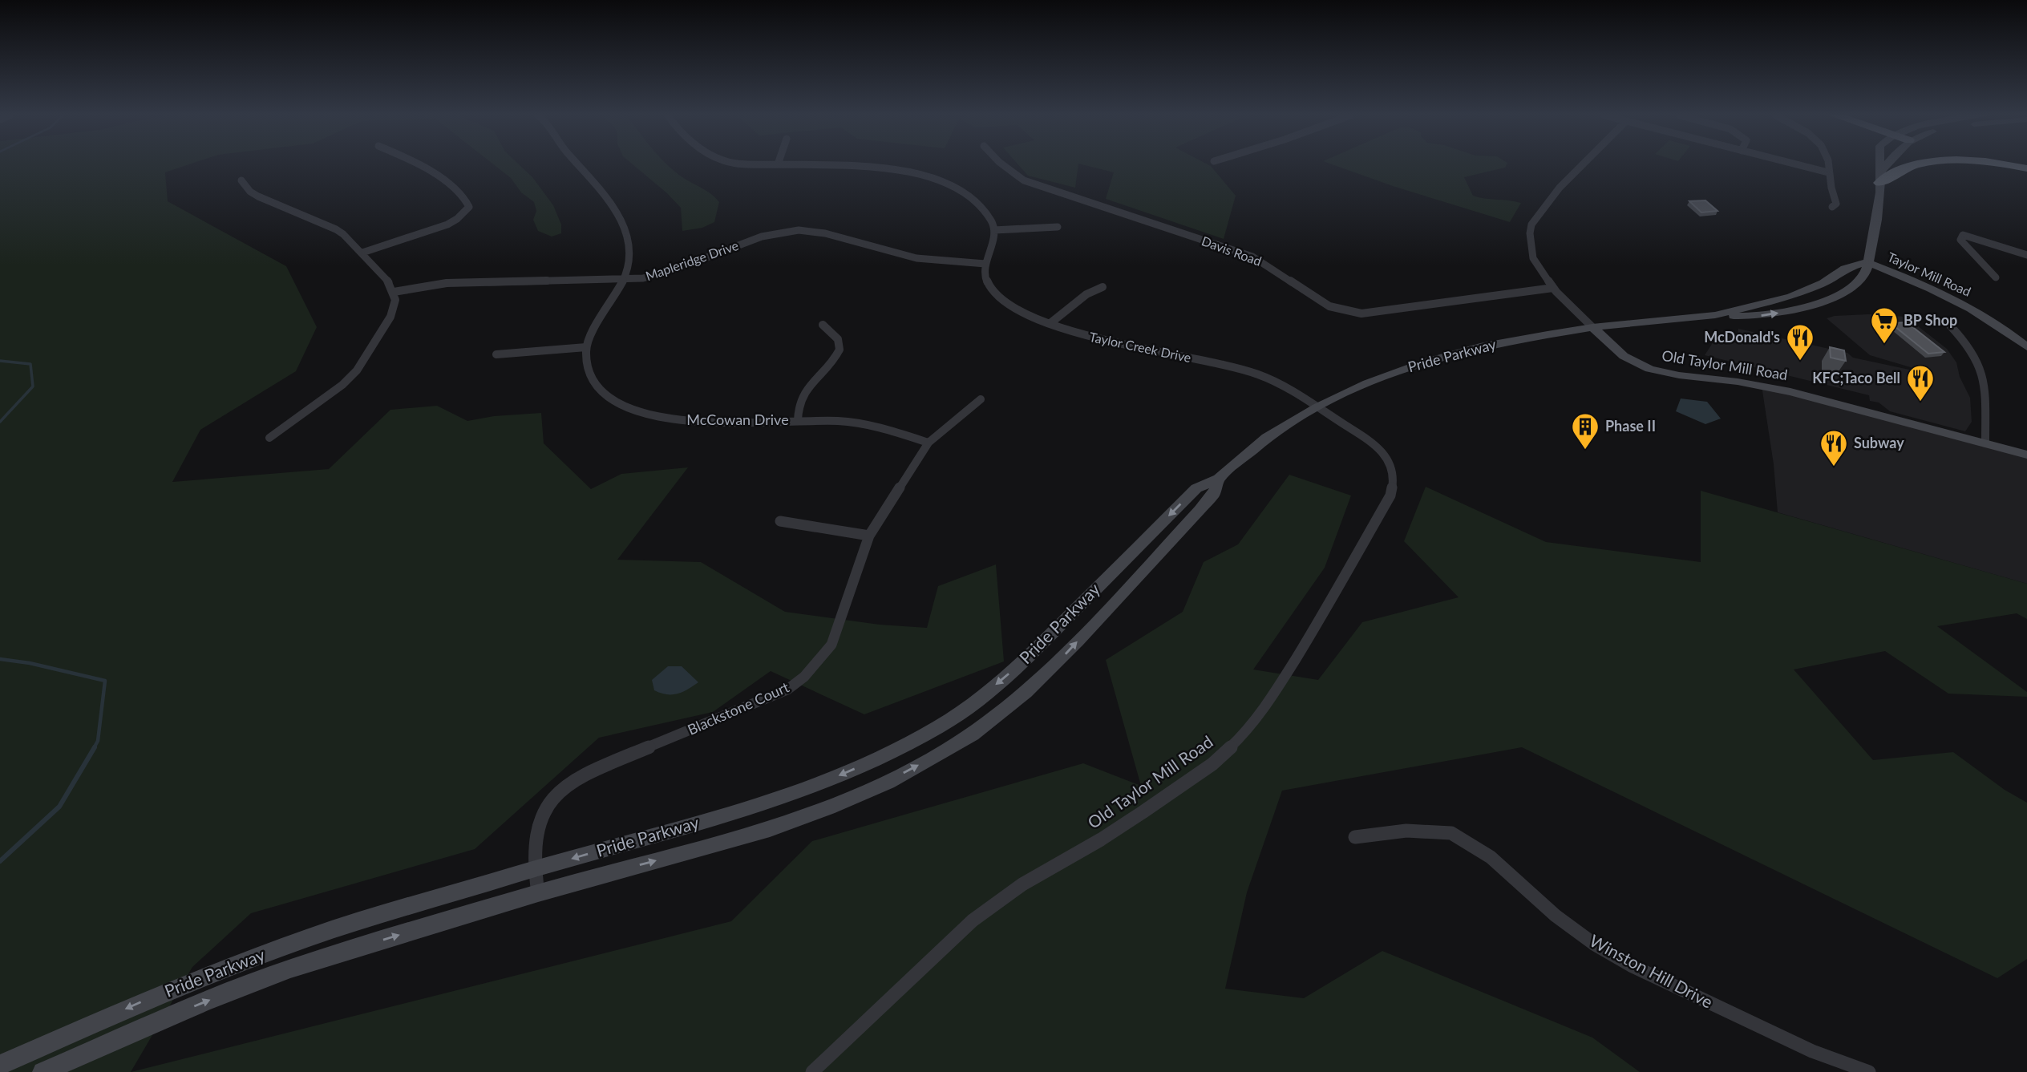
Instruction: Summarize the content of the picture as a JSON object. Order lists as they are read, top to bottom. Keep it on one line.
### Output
{"streets":{"main road":["Taylor Mill Road","Pride Parkway","Old Taylor Mill Road"],"street":["Davis Road","Mapleridge Drive","Taylor Creek Drive","McCowan Drive","Blackstone Court","Winston Hill Drive"]},"crossings":[["Mapleridge Drive","Taylor Creek Drive"],["Taylor Mill Road","Pride Parkway"],["Taylor Creek Drive","Pride Parkway"],["Taylor Creek Drive","Old Taylor Mill Road"],["Pride Parkway","Old Taylor Mill Road"],["Pride Parkway","Blackstone Court"],["McCowan Drive","Blackstone Court"]],"places":{"supermarket":["BP Shop"],"restaurant":["McDonald's","KFC;Taco Bell","Subway"],"building":["Phase II"]}}
